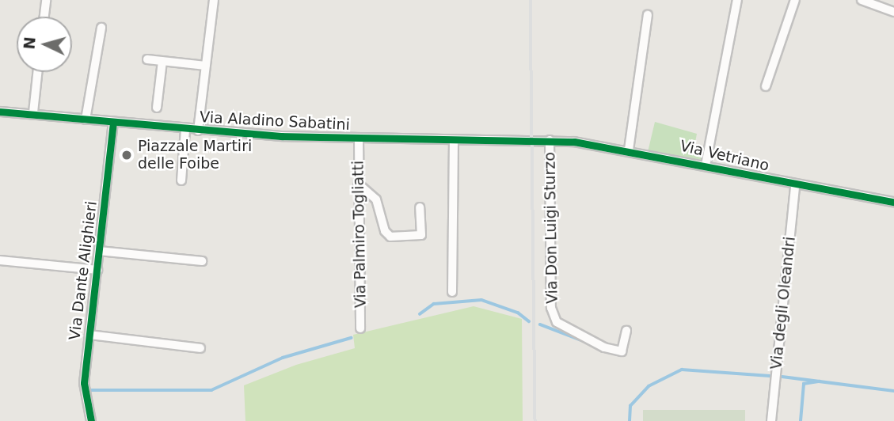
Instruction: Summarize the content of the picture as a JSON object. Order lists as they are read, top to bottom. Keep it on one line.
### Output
{"streets":{"street":["Via Aladino Sabatini","Via Vetriano","Via Don Luigi Sturzo","Via Palmiro Togliatti","Via Dante Alighieri","Via degli Oleandri"]},"crossings":[["Via Aladino Sabatini","Via Vetriano"],["Via Aladino Sabatini","Via Don Luigi Sturzo"],["Via Aladino Sabatini","Via Palmiro Togliatti"],["Via Aladino Sabatini","Via Dante Alighieri"],["Via Vetriano","Via Don Luigi Sturzo"],["Via Vetriano","Via degli Oleandri"]],"places":["Piazzale Martiri delle Foibe"],"north":"left"}
